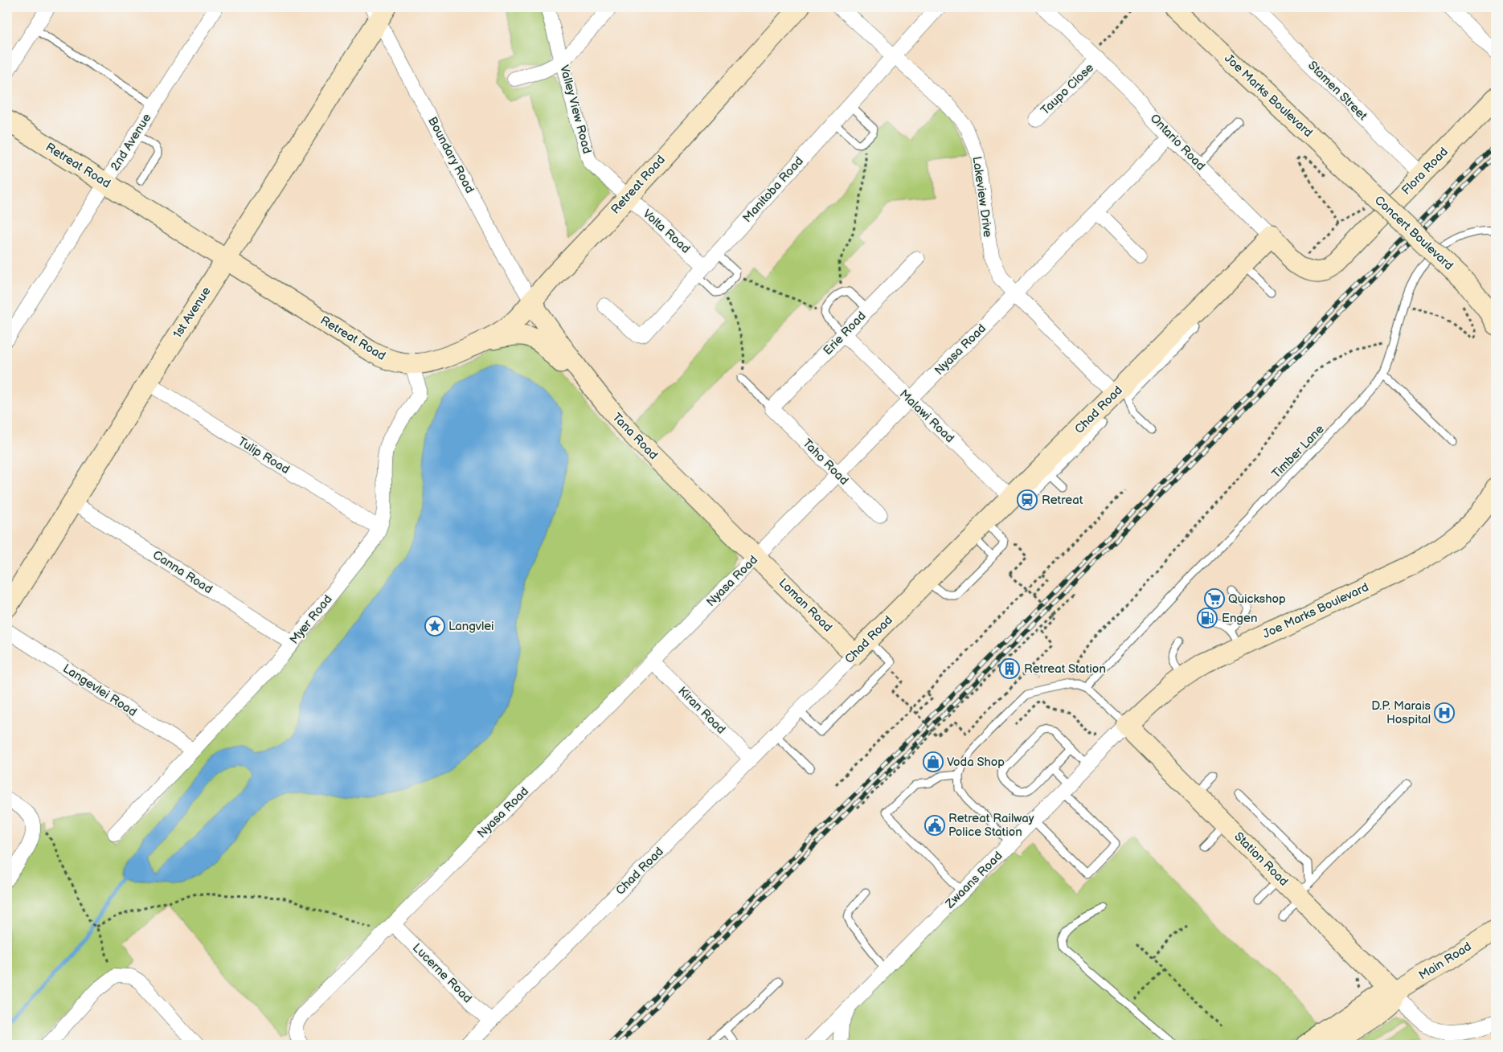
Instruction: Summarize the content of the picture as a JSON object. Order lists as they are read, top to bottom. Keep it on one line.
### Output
{"streets":{"main road":["Joe Marks Boulevard","Ontario Road","Retreat Road","Flora Road","Concert Boulevard","1st Avenue","Chad Road","Tana Road","Loman Road","Station Road","Main Road"],"street":["Taupo Close","Stamen Street","Valley View Road","2nd Avenue","Boundary Road","Manitoba Road","Lakeview Drive","Volta Road","Erie Road","Nyasa Road","Malawi Road","Tulip Road","Taho Road","Canna Road","Myer Road","Langevlei Road","Kiran Road","Zwaans Road","Lucerne Road"],"lane":["Timber Lane"]},"crossings":[["Taupo Close","Ontario Road"],["Stamen Street","Flora Road"],["Joe Marks Boulevard","Concert Boulevard"],["Joe Marks Boulevard","Station Road"],["Joe Marks Boulevard","Zwaans Road"],["Valley View Road","Retreat Road"],["Valley View Road","Volta Road"],["2nd Avenue","Retreat Road"],["Ontario Road","Flora Road"],["Ontario Road","Nyasa Road"],["Ontario Road","Chad Road"],["Boundary Road","Retreat Road"],["Boundary Road","1st Avenue"],["Boundary Road","Tana Road"],["Retreat Road","Volta Road"],["Retreat Road","1st Avenue"],["Retreat Road","Tana Road"],["Retreat Road","Myer Road"],["Manitoba Road","Lakeview Drive"],["Manitoba Road","Volta Road"],["Lakeview Drive","Nyasa Road"],["Lakeview Drive","Chad Road"],["1st Avenue","Tulip Road"],["1st Avenue","Canna Road"],["Erie Road","Malawi Road"],["Erie Road","Taho Road"],["Nyasa Road","Malawi Road"],["Nyasa Road","Tana Road"],["Nyasa Road","Taho Road"],["Nyasa Road","Loman Road"],["Nyasa Road","Kiran Road"],["Nyasa Road","Lucerne Road"],["Chad Road","Malawi Road"],["Chad Road","Loman Road"],["Chad Road","Kiran Road"],["Chad Road","Lucerne Road"],["Tana Road","Loman Road"],["Tulip Road","Myer Road"],["Canna Road","Myer Road"],["Myer Road","Langevlei Road"],["Station Road","Zwaans Road"],["Station Road","Main Road"]],"places":{"station":["Retreat"],"supermarket":["Quickshop"],"fuel station":["Engen"],"place":["Langvlei"],"building":["Retreat Station"],"hospital":["D.P. Marais Hospital"],"shop":["Voda Shop"],"public building":["Retreat Railway Police Station"]}}
